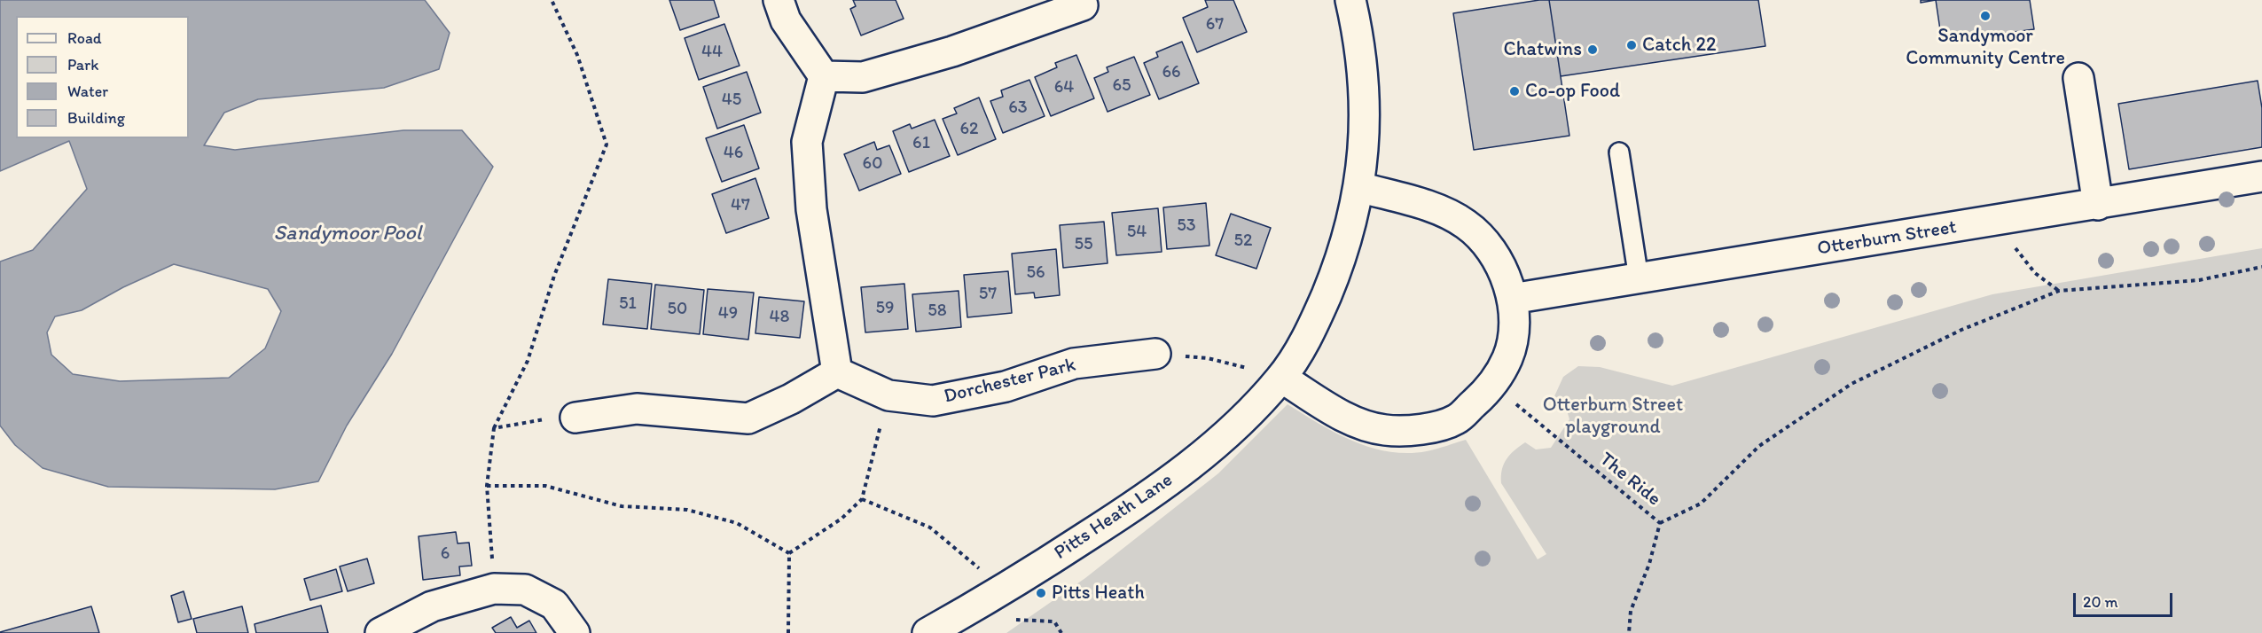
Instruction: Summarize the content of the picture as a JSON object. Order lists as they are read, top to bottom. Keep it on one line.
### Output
{"streets":{"street":["Otterburn Street","Dorchester Park","Pitts Heath Lane"],"path":["The Ride"]},"water":["Sandymoor Pool"],"parks":["Otterburn Street playground"],"places":["Sandymoor Community Centre","Catch 22","Chatwins","Co-op Food","Pitts Heath"],"house_numbers":["67","44","66","65","64","45","63","62","61","46","60","47","53","54","52","55","56","57","51","59","50","58","49","48","6"],"legend":["Road","Park","Water","Building"],"scale_bar":"20 m"}
